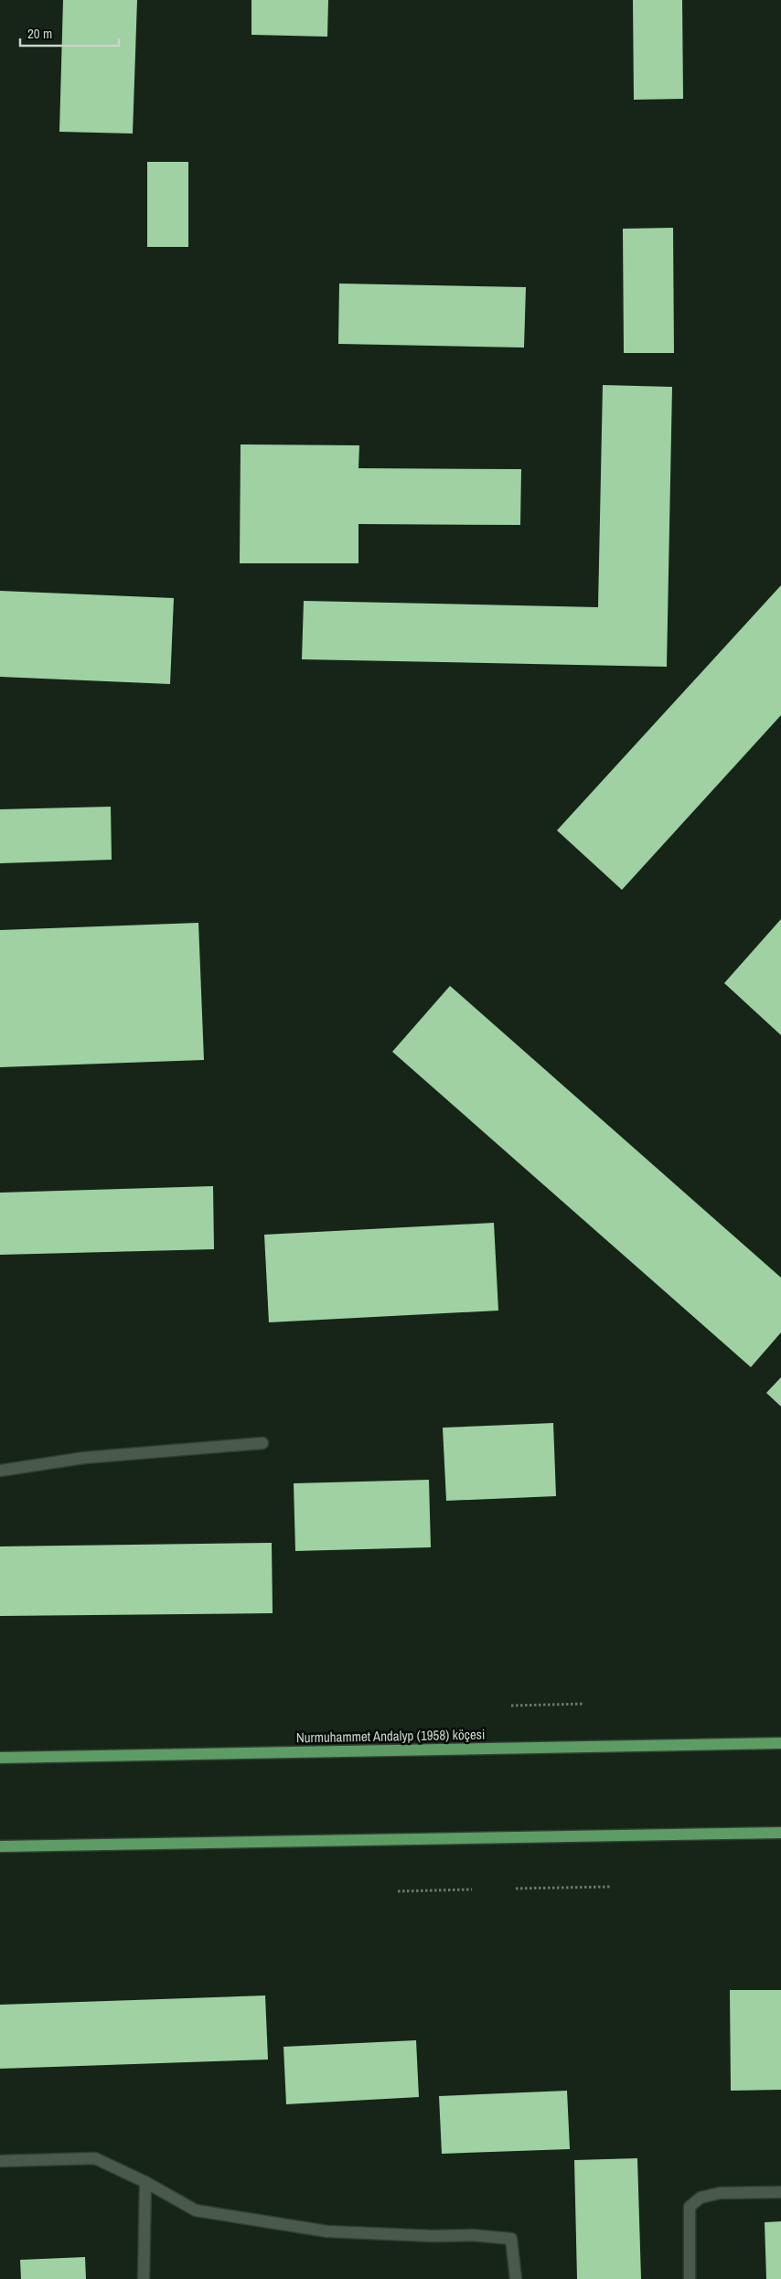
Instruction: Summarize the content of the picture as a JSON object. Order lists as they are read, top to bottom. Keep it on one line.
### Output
{"streets":{"main road":["Nurmuhammet Andalyp (1958) köçesi"]},"scale_bar":"20 m"}
